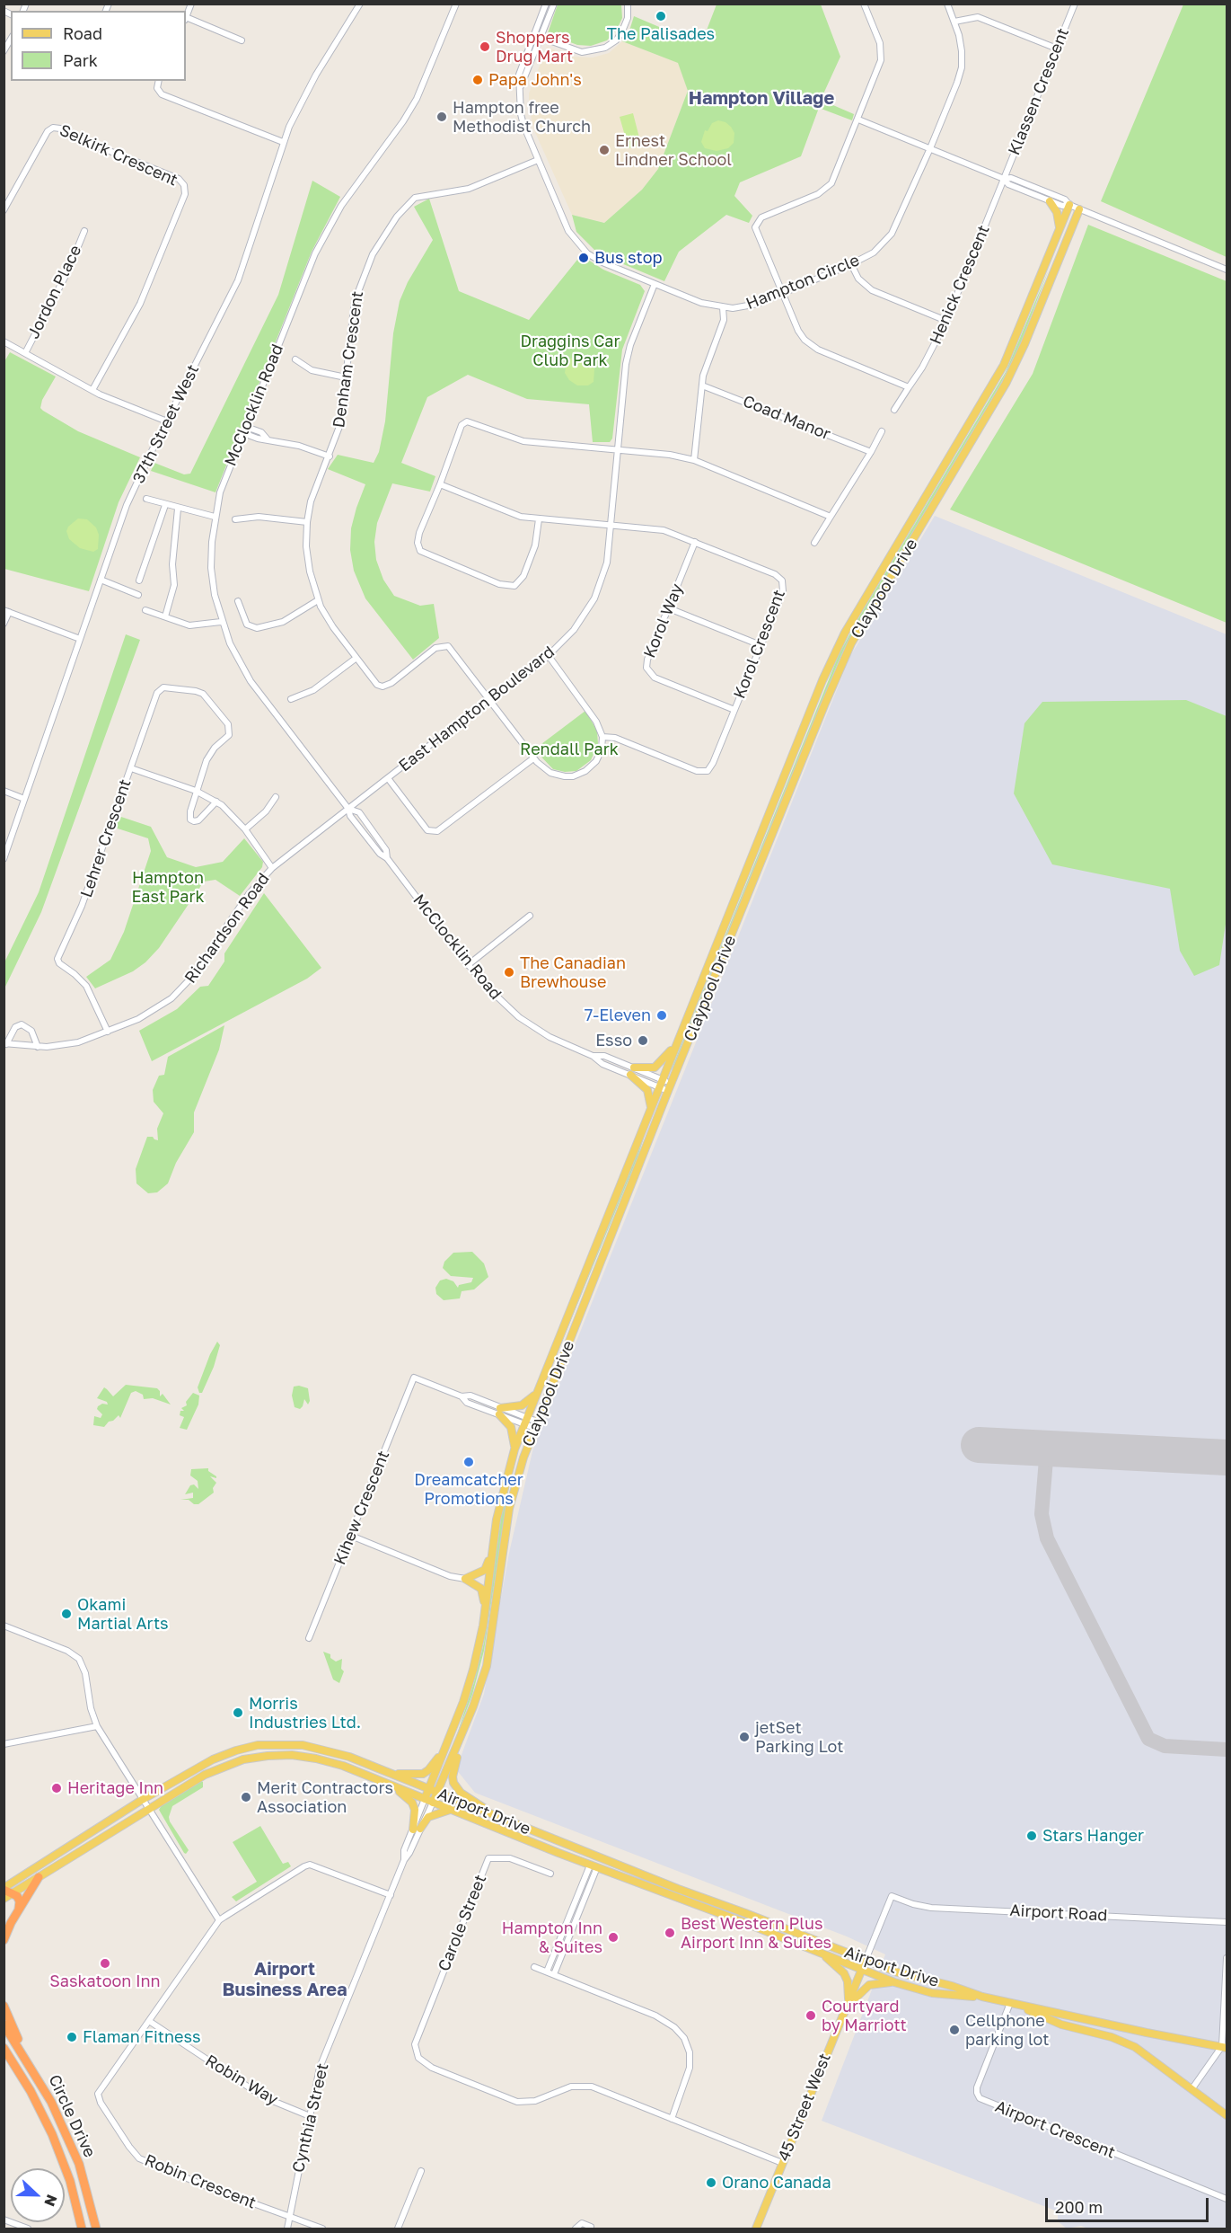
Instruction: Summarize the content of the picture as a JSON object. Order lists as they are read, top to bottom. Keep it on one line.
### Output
{"streets":{"highway":["Circle Drive"],"main road":["Claypool Drive","Airport Drive","45 Street West"],"street":["Klassen Crescent","Selkirk Crescent","Hampton Circle","Henick Crescent","Jordon Place","Denham Crescent","McClocklin Road","Coad Manor","37th Street West","Korol Way","Korol Crescent","East Hampton Boulevard","Lehrer Crescent","Richardson Road","Kihew Crescent","Airport Road","Carole Street","Robin Way","Cynthia Street","Airport Crescent","Robin Crescent"]},"crossings":[["Klassen Crescent","Henick Crescent"],["Hampton Circle","Denham Crescent"],["Hampton Circle","East Hampton Boulevard"],["Denham Crescent","East Hampton Boulevard"],["McClocklin Road","Claypool Drive"],["McClocklin Road","East Hampton Boulevard"],["McClocklin Road","Richardson Road"],["Claypool Drive","Airport Drive"],["Claypool Drive","Cynthia Street"],["Korol Way","Korol Crescent"],["Korol Crescent","East Hampton Boulevard"],["East Hampton Boulevard","Richardson Road"],["Lehrer Crescent","Richardson Road"],["Airport Drive","45 Street West"],["Airport Drive","Cynthia Street"],["Airport Drive","Airport Crescent"],["Airport Road","45 Street West"],["Carole Street","45 Street West"],["Robin Way","Cynthia Street"],["Robin Way","Robin Crescent"],["Cynthia Street","Robin Crescent"]],"districts":["Hampton Village","Airport Business Area"],"parks":["Draggins Car Club Park","Rendall Park","Hampton East Park"],"places":["The Palisades","Shoppers Drug Mart","Papa John's","Hampton free Methodist Church","Ernest Lindner School","Bus stop","The Canadian Brewhouse","7-Eleven","Esso","Dreamcatcher Promotions","Okami Martial Arts","Morris Industries Ltd.","jetSet Parking Lot","Heritage Inn","Merit Contractors Association","Stars Hanger","Best Western Plus Airport Inn & Suites","Hampton Inn & Suites","Saskatoon Inn","Courtyard by Marriott","Cellphone parking lot","Flaman Fitness","Orano Canada"],"legend":["Road","Park"],"scale_bar":"200 m","north":"right"}
